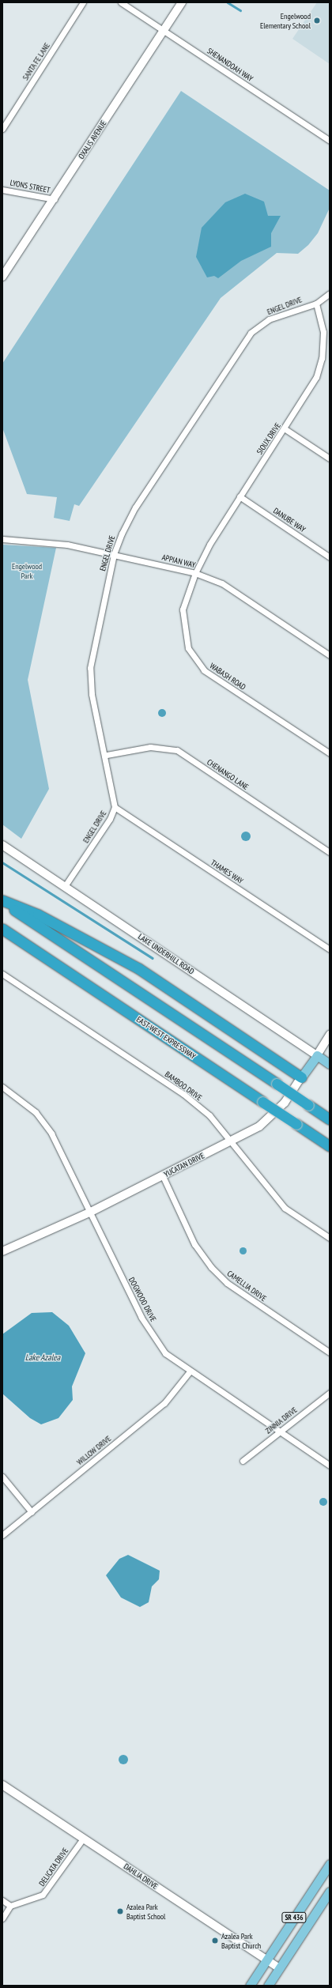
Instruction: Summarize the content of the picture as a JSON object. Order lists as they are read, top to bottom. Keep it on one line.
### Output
{"streets":{"highway":["EAST-WEST EXPRESSWAY"],"main road":["LAKE UNDERHILL ROAD","YUCATAN DRIVE","SR 436"],"street":["SANTA FE LANE","SHENANDOAH WAY","OXALIS AVENUE","LYONS STREET","ENGEL DRIVE","SIOUX DRIVE","DANUBE WAY","APPIAN WAY","WABASH ROAD","CHENANGO LANE","THAMES WAY","BAMBOO DRIVE","CAMELLIA DRIVE","DOGWOOD DRIVE","ZINNIA DRIVE","WILLOW DRIVE","DELICATA DRIVE","DAHLIA DRIVE"]},"crossings":[["SHENANDOAH WAY","OXALIS AVENUE"],["OXALIS AVENUE","LYONS STREET"],["ENGEL DRIVE","SIOUX DRIVE"],["ENGEL DRIVE","APPIAN WAY"],["ENGEL DRIVE","CHENANGO LANE"],["ENGEL DRIVE","THAMES WAY"],["ENGEL DRIVE","LAKE UNDERHILL ROAD"],["SIOUX DRIVE","DANUBE WAY"],["SIOUX DRIVE","APPIAN WAY"],["SIOUX DRIVE","WABASH ROAD"],["APPIAN WAY","WABASH ROAD"],["LAKE UNDERHILL ROAD","YUCATAN DRIVE"],["BAMBOO DRIVE","YUCATAN DRIVE"],["YUCATAN DRIVE","CAMELLIA DRIVE"],["YUCATAN DRIVE","DOGWOOD DRIVE"],["DOGWOOD DRIVE","ZINNIA DRIVE"],["DOGWOOD DRIVE","WILLOW DRIVE"],["DELICATA DRIVE","DAHLIA DRIVE"],["DAHLIA DRIVE","SR 436"]],"water":["Lake Azalea"],"parks":["Engelwood Park"],"places":["Engelwood Elementary School","Azalea Park Baptist School","Azalea Park Baptist Church"]}
